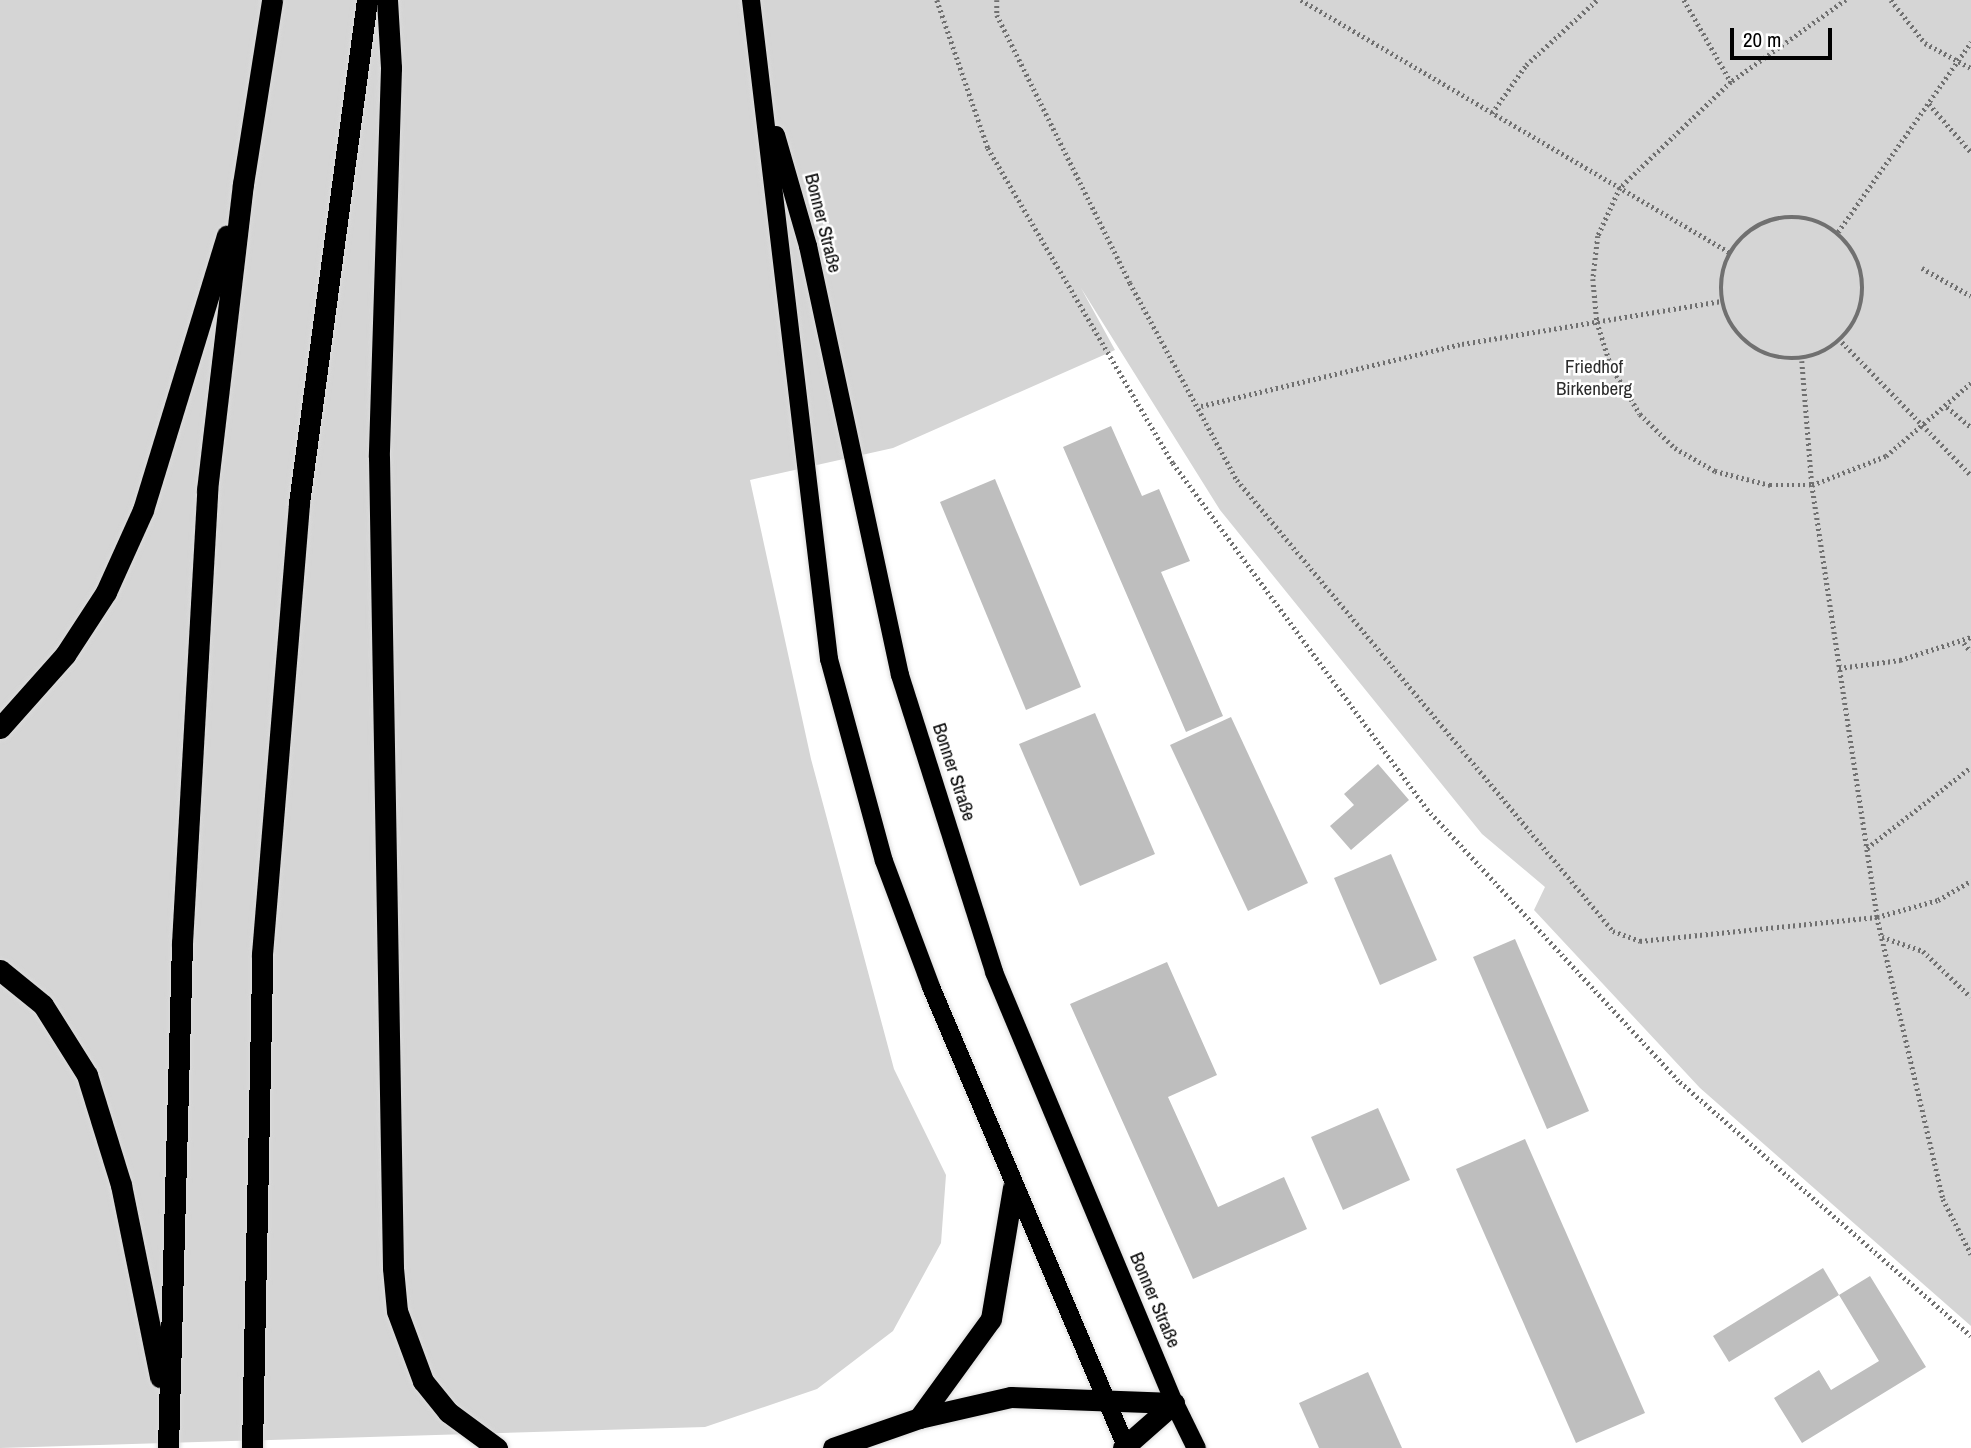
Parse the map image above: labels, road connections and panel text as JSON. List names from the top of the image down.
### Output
{
  "streets": {
    "highway": ["Bonner Straße"]
  },
  "parks": ["Friedhof Birkenberg"],
  "scale_bar": "20 m"
}
